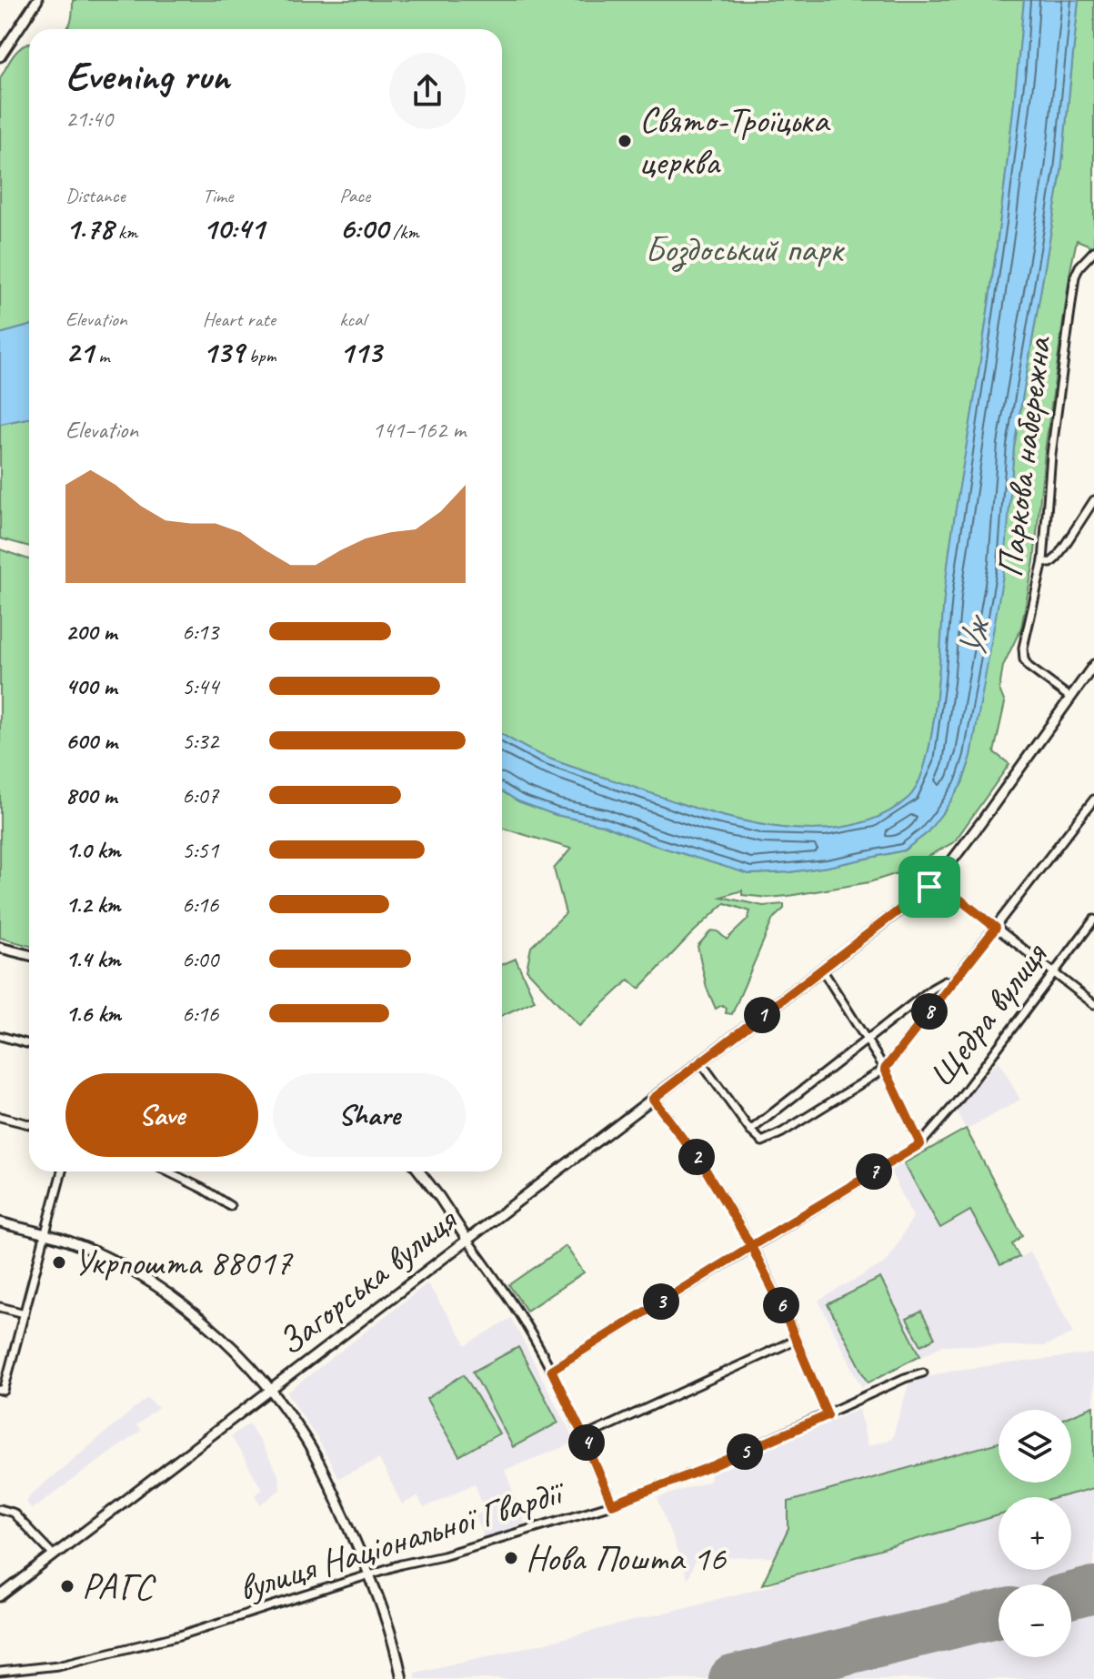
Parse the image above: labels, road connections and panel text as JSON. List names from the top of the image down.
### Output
{
  "streets": {
    "street": [
      "Паркова набережна",
      "Щедра вулиця",
      "Загорська вулиця",
      "вулиця Національної Гвардії"
    ]
  },
  "crossings": [
    ["Паркова набережна", "Загорська вулиця"]
  ],
  "water": ["Уж"],
  "parks": ["Боздоський парк"],
  "places": [
    "Свято-Троїцька церква",
    "Укрпошта 88017",
    "Нова Пошта 16",
    "РАГС"
  ],
  "page": {
    "heading": ["Evening run", "21:40"],
    "stats": [
      ["Distance", "1.78 km"],
      ["Time", "10:41"],
      ["Pace", "6:00 /km"],
      ["Elevation", "21 m"],
      ["Heart rate", "139 bpm"],
      ["kcal", "113"]
    ],
    "chart": ["Elevation", "141–162 m"],
    "list": [
      {
        "name": "200 m",
        "note": "6:13"
      },
      {
        "name": "400 m",
        "note": "5:44"
      },
      {
        "name": "600 m",
        "note": "5:32"
      },
      {
        "name": "800 m",
        "note": "6:07"
      },
      {
        "name": "1.0 km",
        "note": "5:51"
      },
      {
        "name": "1.2 km",
        "note": "6:16"
      },
      {
        "name": "1.4 km",
        "note": "6:00"
      },
      {
        "name": "1.6 km",
        "note": "6:16"
      }
    ],
    "pins": [
      "8",
      "1",
      "2",
      "7",
      "3",
      "6",
      "4",
      "5"
    ],
    "buttons": ["Save", "Share"],
    "map_buttons": ["+", "−"]
  }
}
